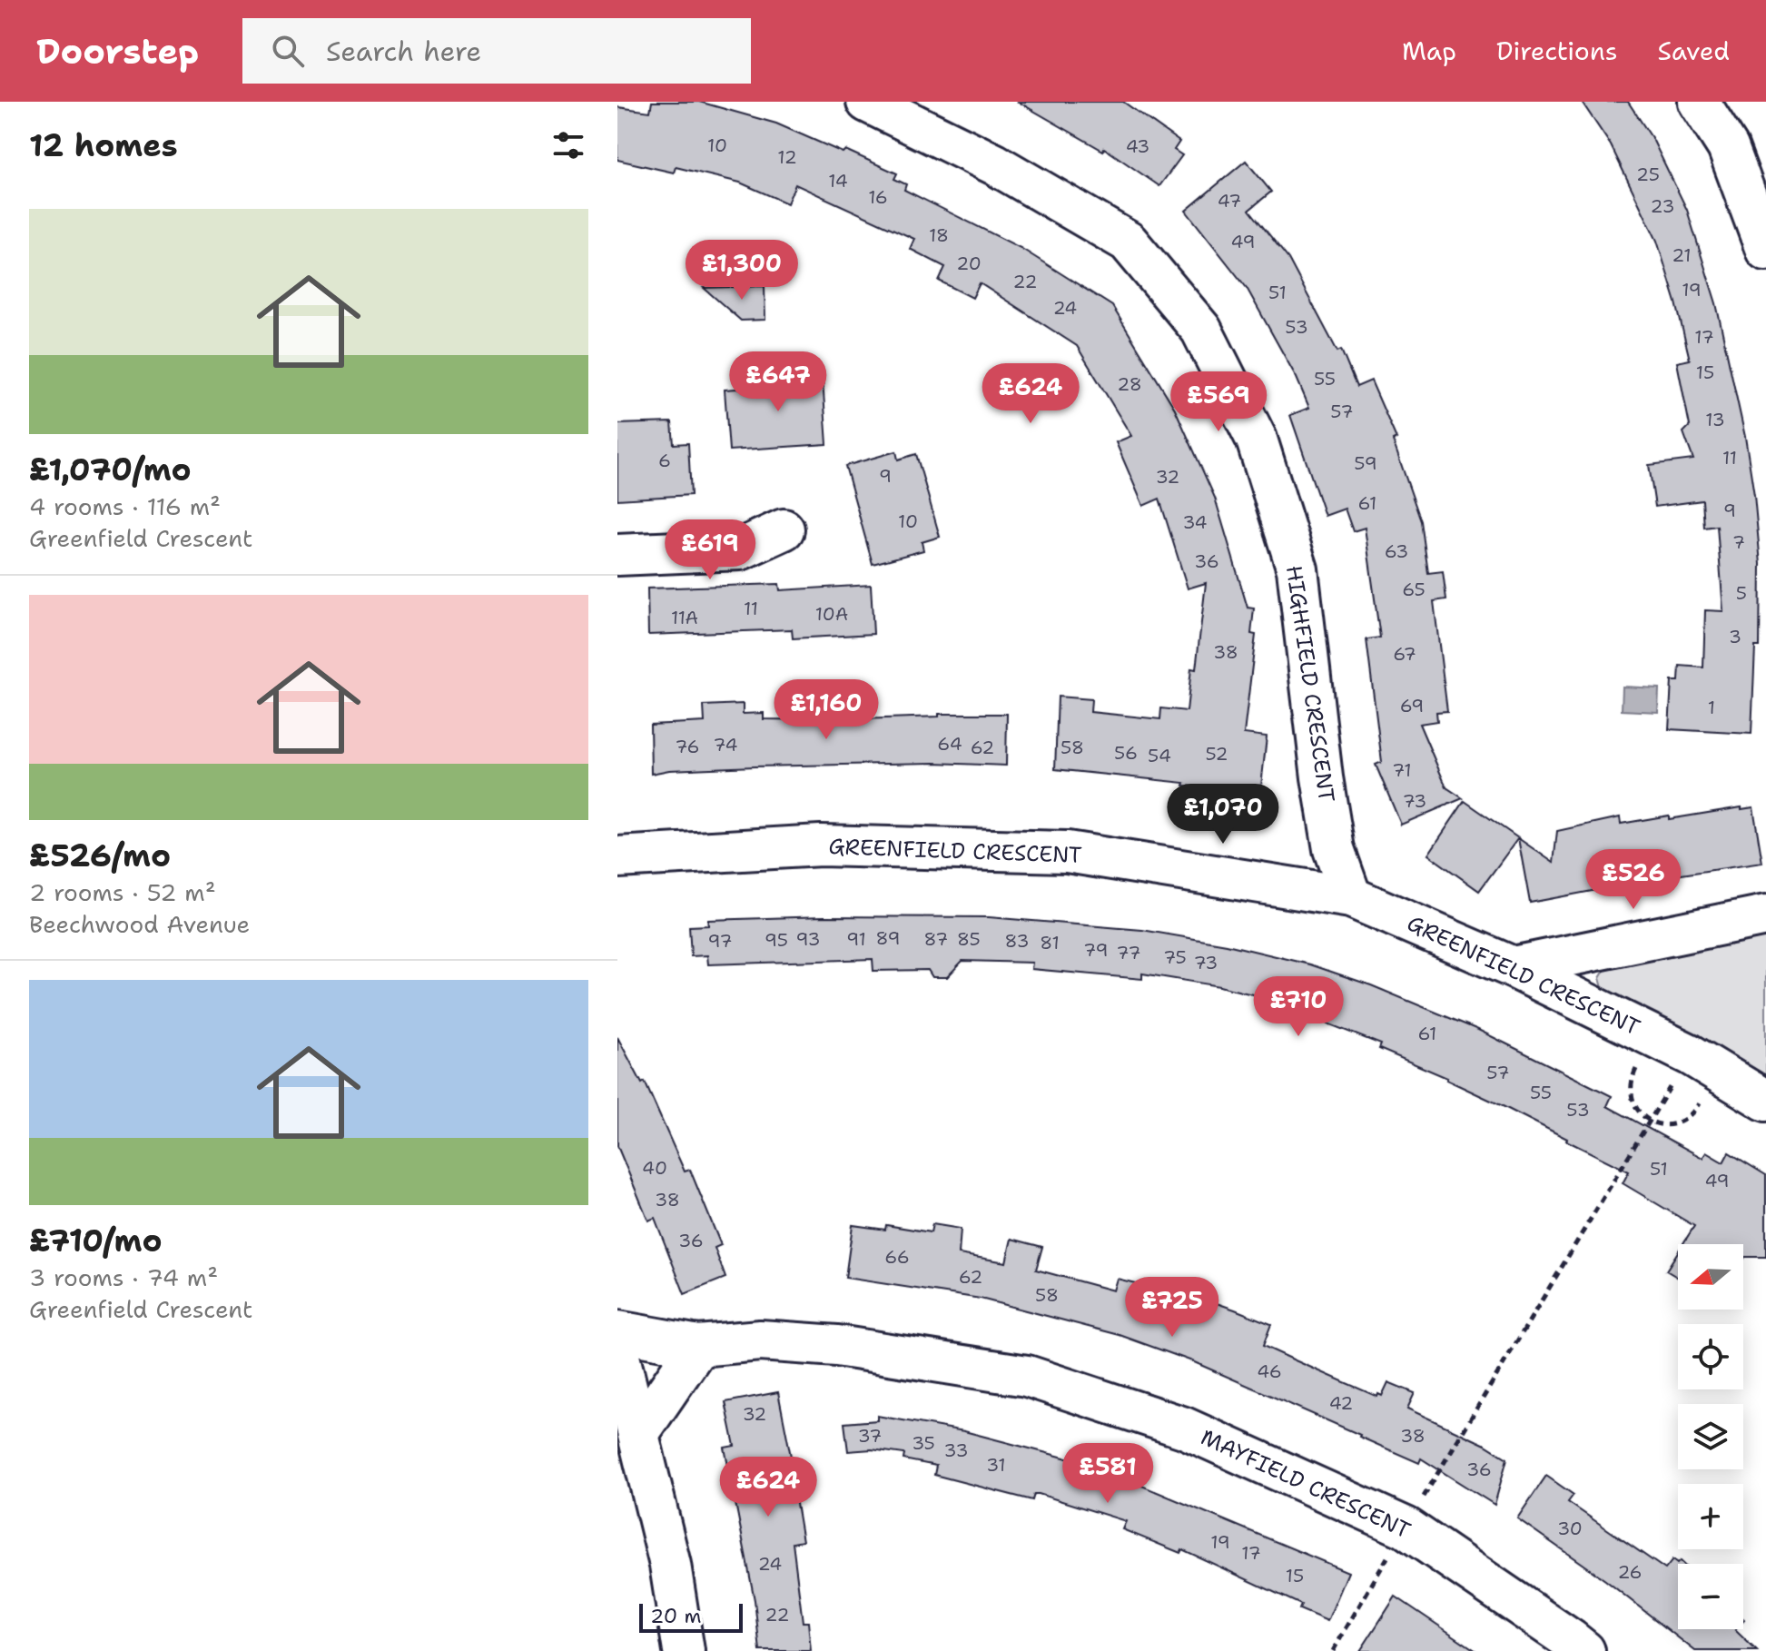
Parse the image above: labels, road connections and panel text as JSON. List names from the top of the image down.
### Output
{
  "streets": {
    "street": ["HIGHFIELD CRESCENT", "GREENFIELD CRESCENT", "MAYFIELD CRESCENT"]
  },
  "crossings": [
    ["HIGHFIELD CRESCENT", "GREENFIELD CRESCENT"]
  ],
  "house_numbers": [
    "10",
    "43",
    "12",
    "25",
    "14",
    "16",
    "47",
    "23",
    "18",
    "49",
    "21",
    "20",
    "22",
    "19",
    "51",
    "24",
    "53",
    "17",
    "15",
    "55",
    "28",
    "57",
    "13",
    "11",
    "6",
    "59",
    "9",
    "32",
    "61",
    "9",
    "10",
    "34",
    "7",
    "63",
    "36",
    "65",
    "5",
    "11",
    "10A",
    "11A",
    "3",
    "38",
    "67",
    "69",
    "1",
    "64",
    "74",
    "76",
    "62",
    "58",
    "56",
    "52",
    "54",
    "71",
    "73",
    "89",
    "93",
    "91",
    "87",
    "85",
    "95",
    "97",
    "83",
    "81",
    "79",
    "77",
    "75",
    "73",
    "61",
    "57",
    "55",
    "53",
    "40",
    "51",
    "49",
    "38",
    "36",
    "66",
    "62",
    "58",
    "46",
    "42",
    "32",
    "37",
    "38",
    "35",
    "33",
    "31",
    "36",
    "30",
    "19",
    "17",
    "24",
    "26",
    "15",
    "22"
  ],
  "scale_bar": "20 m",
  "north": "left",
  "page": {
    "header": "Doorstep",
    "search": "Search here",
    "nav": ["Map", "Directions", "Saved"],
    "heading": "12 homes",
    "list": [
      {
        "name": "£1,070/mo",
        "note": "4 rooms · 116 m² · Greenfield Crescent"
      },
      {
        "name": "£526/mo",
        "note": "2 rooms · 52 m² · Beechwood Avenue"
      },
      {
        "name": "£710/mo",
        "note": "3 rooms · 74 m² · Greenfield Crescent"
      }
    ],
    "price": [
      "£1,300",
      "£647",
      "£624",
      "£569",
      "£619",
      "£1,160",
      "£1,070",
      "£526",
      "£710",
      "£725",
      "£581",
      "£624"
    ],
    "map_buttons": ["+", "−"],
    "scale": "20 m"
  }
}
